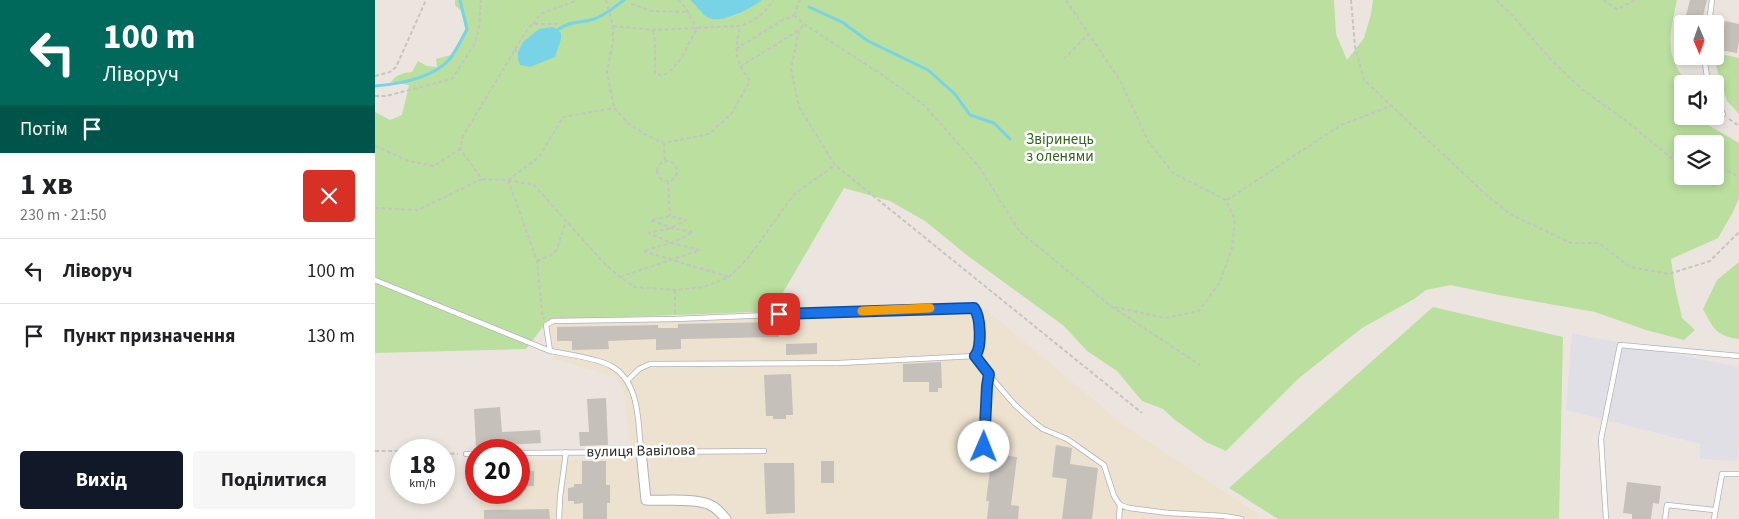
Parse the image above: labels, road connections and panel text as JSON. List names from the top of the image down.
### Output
{
  "streets": {
    "lane": ["вулиця Вавілова"]
  },
  "parks": ["Звіринець з оленями"],
  "north": "bottom",
  "page": {
    "turn": ["100 m", "Ліворуч"],
    "then": "Потім",
    "heading": ["1 хв", "230 m · 21:50"],
    "list": [
      {
        "name": "Ліворуч",
        "value": "100 m"
      },
      {
        "name": "Пункт призначення",
        "value": "130 m"
      }
    ],
    "speed": "18 km/h",
    "limit": "20",
    "buttons": ["Вихід", "Поділитися"]
  }
}
